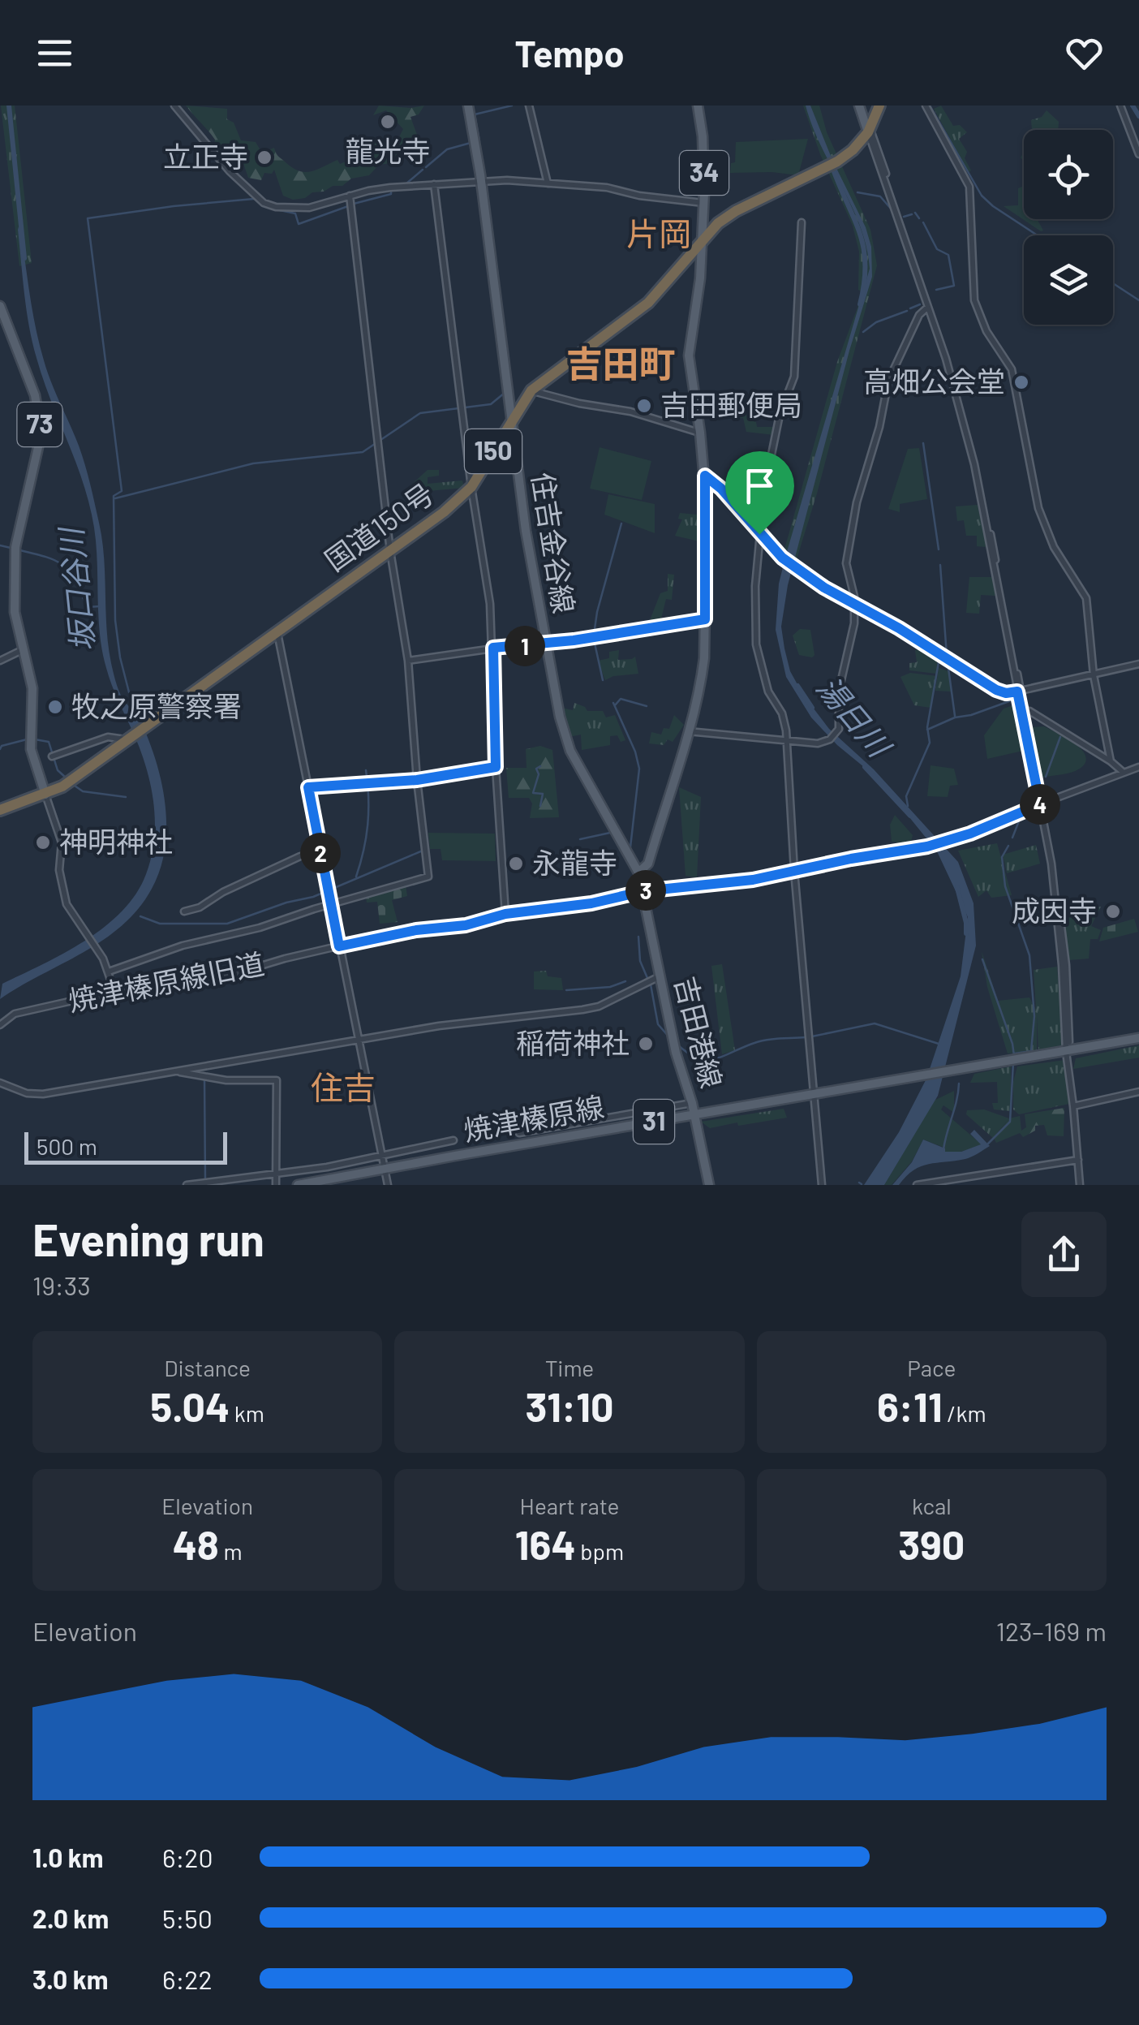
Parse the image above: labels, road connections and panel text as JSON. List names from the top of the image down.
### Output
{
  "streets": {
    "highway": ["150", "国道150号"],
    "main road": [
      "34",
      "73",
      "住吉金谷線",
      "吉田港線",
      "焼津榛原線",
      "31"
    ],
    "street": ["焼津榛原線旧道"]
  },
  "crossings": [
    ["34", "国道150号"],
    ["73", "国道150号"],
    ["国道150号", "住吉金谷線"],
    ["住吉金谷線", "焼津榛原線旧道"],
    ["住吉金谷線", "吉田港線"],
    ["焼津榛原線旧道", "吉田港線"],
    ["吉田港線", "焼津榛原線"]
  ],
  "districts": ["片岡", "吉田町", "住吉"],
  "water": ["坂口谷川", "湯日川"],
  "places": [
    "龍光寺",
    "立正寺",
    "高畑公会堂",
    "吉田郵便局",
    "牧之原警察署",
    "神明神社",
    "永龍寺",
    "成因寺",
    "稲荷神社"
  ],
  "scale_bar": "500 m",
  "page": {
    "header": "Tempo",
    "pins": [
      "1",
      "4",
      "2",
      "3"
    ],
    "scale": "500 m",
    "heading": ["Evening run", "19:33"],
    "stats": [
      ["Distance", "5.04 km"],
      ["Time", "31:10"],
      ["Pace", "6:11 /km"],
      ["Elevation", "48 m"],
      ["Heart rate", "164 bpm"],
      ["kcal", "390"]
    ],
    "chart": ["Elevation", "123–169 m"],
    "list": [
      {
        "name": "1.0 km",
        "note": "6:20"
      },
      {
        "name": "2.0 km",
        "note": "5:50"
      },
      {
        "name": "3.0 km",
        "note": "6:22"
      }
    ]
  }
}
